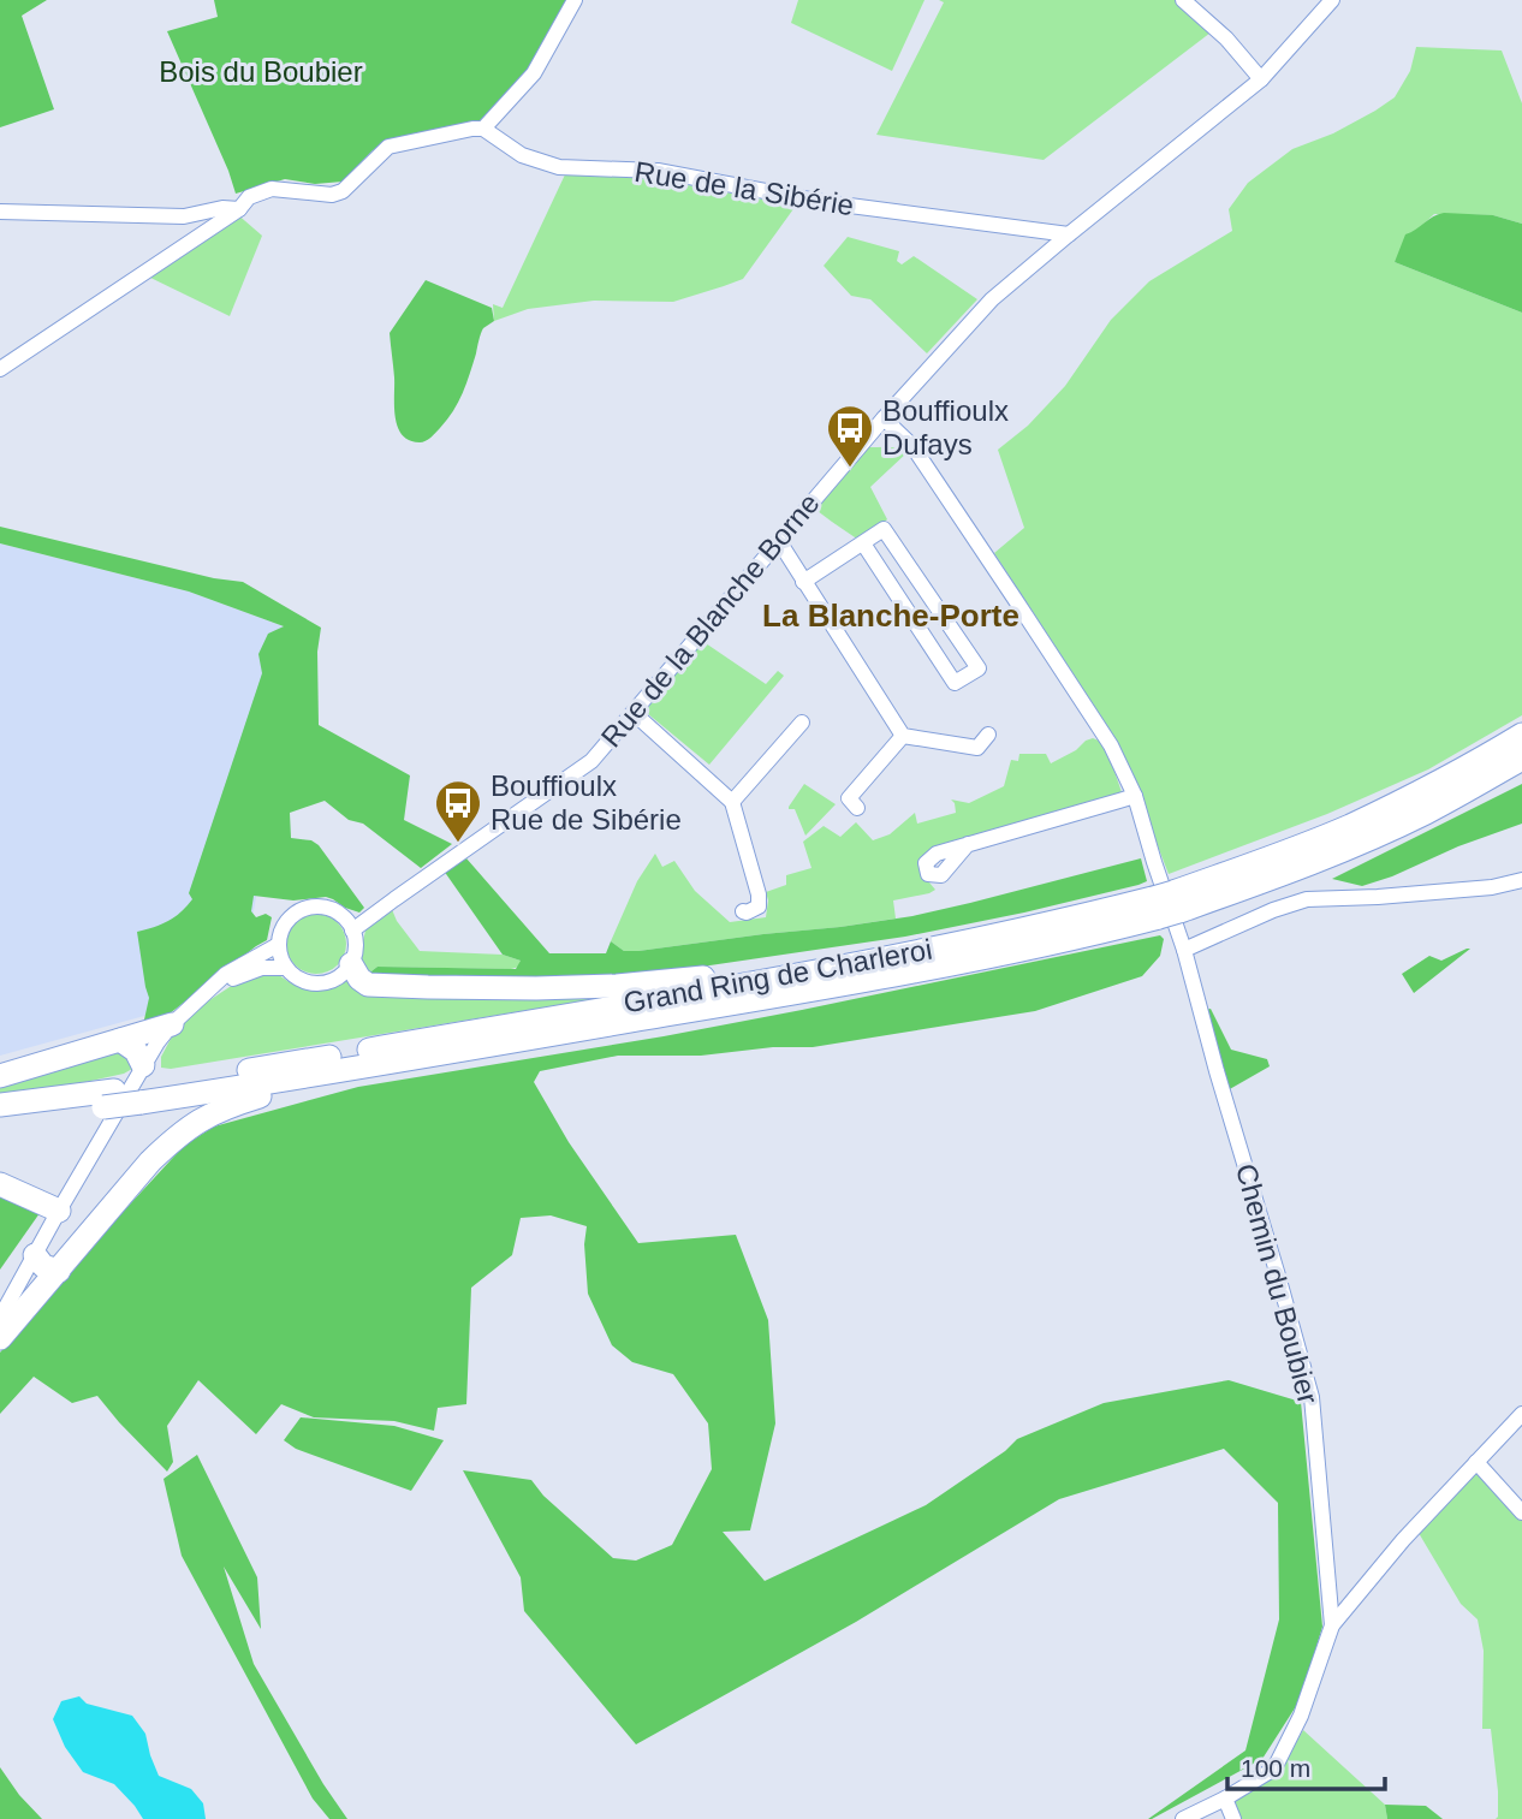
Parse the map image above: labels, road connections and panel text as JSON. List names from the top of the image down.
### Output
{
  "streets": {
    "highway": ["Grand Ring de Charleroi"],
    "street": ["Rue de la Sibérie", "Rue de la Blanche Borne", "Chemin du Boubier"]
  },
  "crossings": [
    ["Rue de la Sibérie", "Rue de la Blanche Borne"],
    ["Rue de la Blanche Borne", "Chemin du Boubier"]
  ],
  "districts": ["La Blanche-Porte"],
  "parks": ["Bois du Boubier"],
  "places": {
    "bus stop": ["Bouffioulx Dufays", "Bouffioulx Rue de Sibérie"]
  },
  "scale_bar": "100 m"
}
